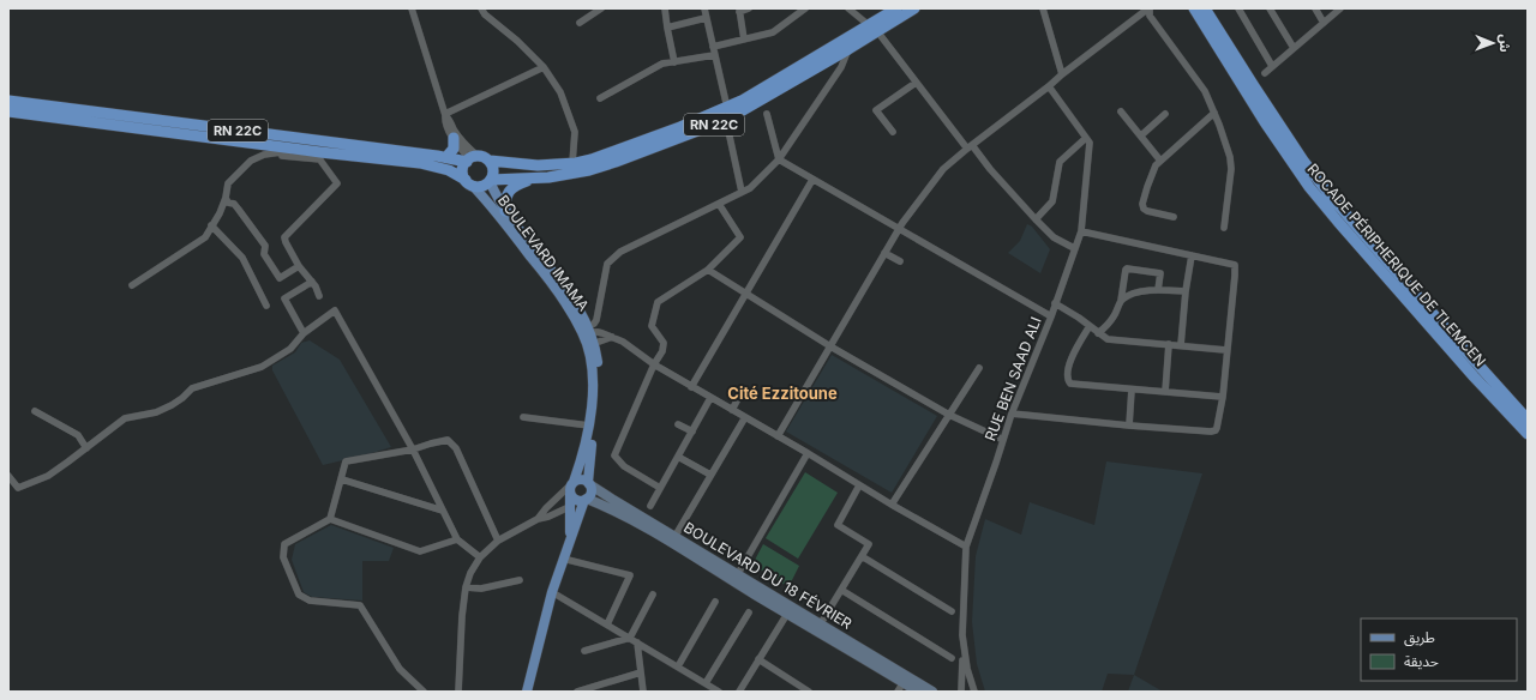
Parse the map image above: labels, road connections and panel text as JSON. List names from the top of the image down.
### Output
{
  "streets": {
    "highway": ["RN 22C", "ROCADE PÉRIPHERIQUE DE TLEMCEN"],
    "main road": ["BOULEVARD IMAMA", "BOULEVARD DU 18 FÉVRIER"],
    "street": ["RUE BEN SAAD ALI"]
  },
  "crossings": [
    ["RN 22C", "BOULEVARD IMAMA"],
    ["BOULEVARD IMAMA", "BOULEVARD DU 18 FÉVRIER"]
  ],
  "districts": ["Cité Ezzitoune"],
  "legend": ["طريق", "حديقة"],
  "north": "right"
}
